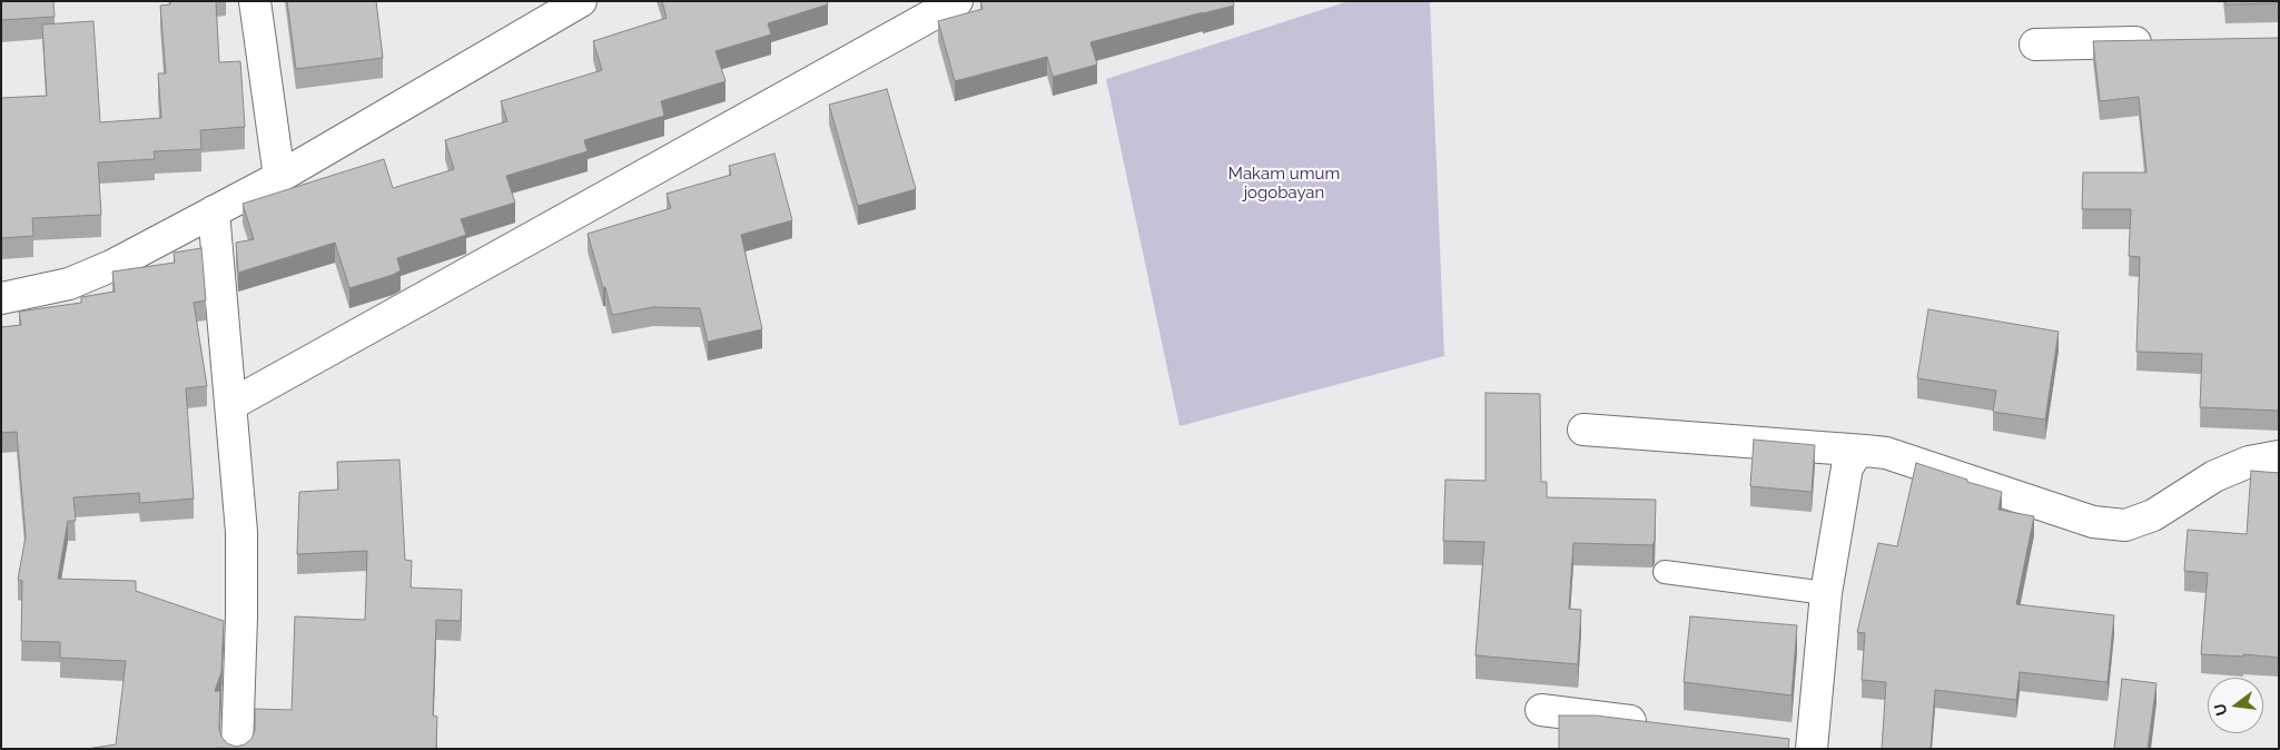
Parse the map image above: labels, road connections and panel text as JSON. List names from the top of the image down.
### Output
{
  "parks": ["Makam umum jogobayan"],
  "north": "left"
}
